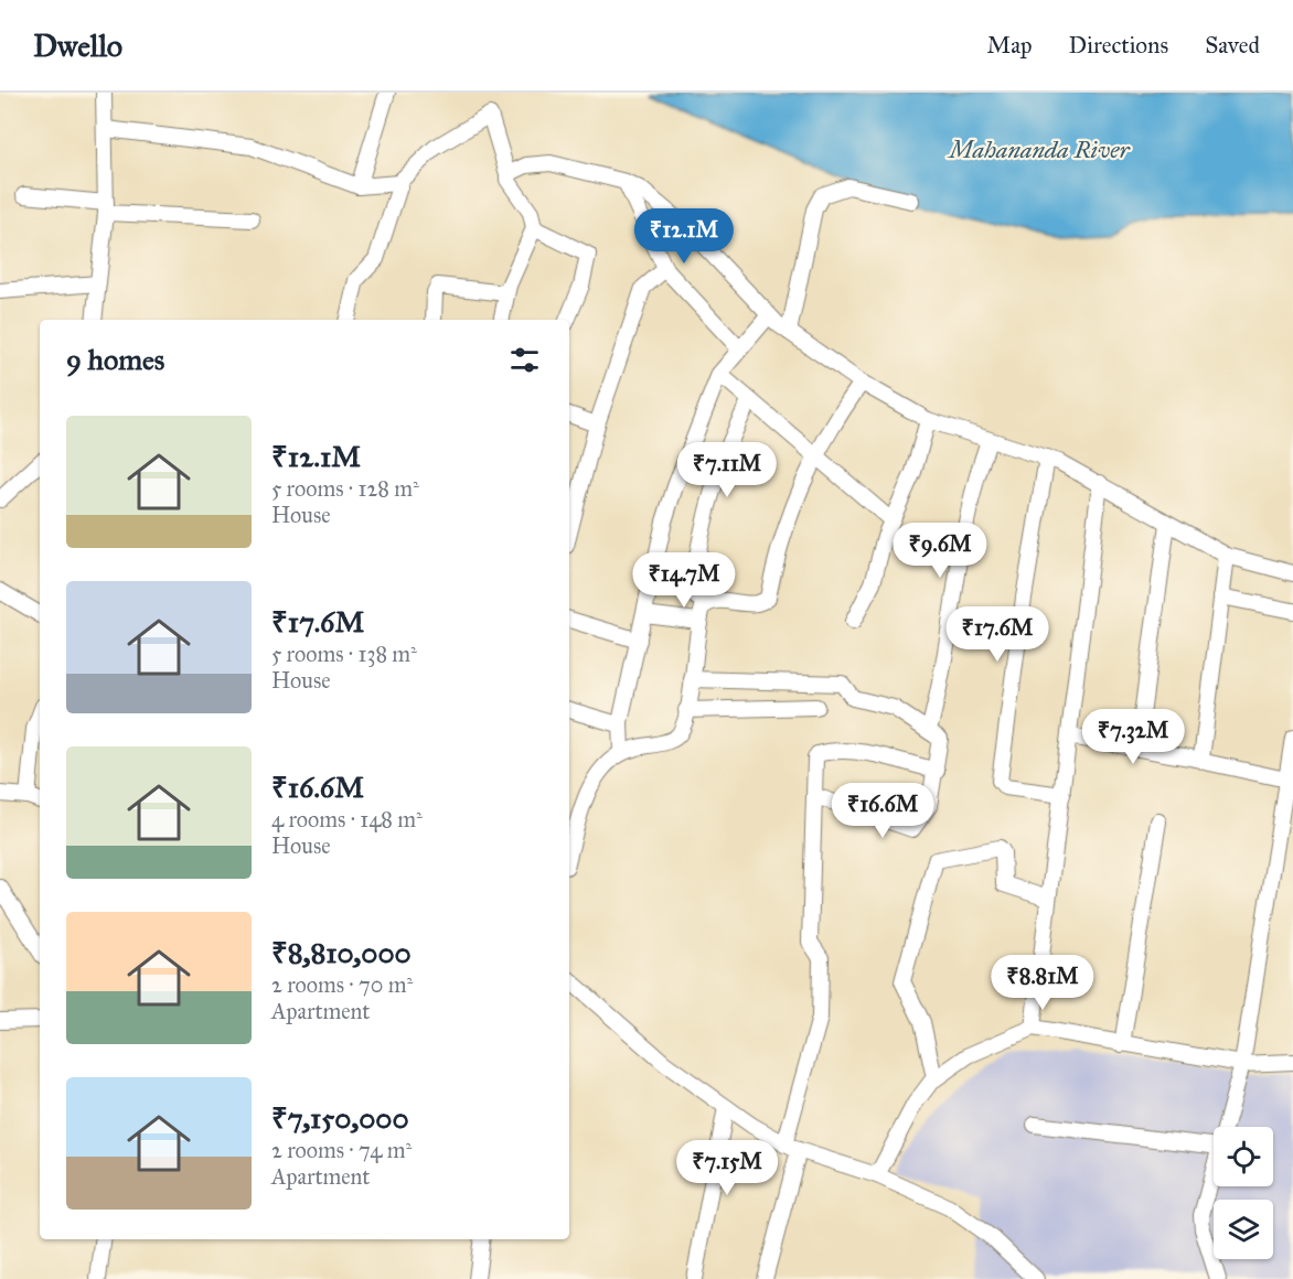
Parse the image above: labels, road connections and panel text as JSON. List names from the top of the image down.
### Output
{
  "water": ["Mahananda River"],
  "page": {
    "header": "Dwello",
    "nav": ["Map", "Directions", "Saved"],
    "price": [
      "₹12.1M",
      "₹7.11M",
      "₹9.6M",
      "₹14.7M",
      "₹17.6M",
      "₹7.32M",
      "₹16.6M",
      "₹8.81M",
      "₹7.15M"
    ],
    "heading": "9 homes",
    "list": [
      {
        "name": "₹12.1M",
        "note": "5 rooms · 128 m² · House"
      },
      {
        "name": "₹17.6M",
        "note": "5 rooms · 138 m² · House"
      },
      {
        "name": "₹16.6M",
        "note": "4 rooms · 148 m² · House"
      },
      {
        "name": "₹8,810,000",
        "note": "2 rooms · 70 m² · Apartment"
      },
      {
        "name": "₹7,150,000",
        "note": "2 rooms · 74 m² · Apartment"
      }
    ]
  }
}
